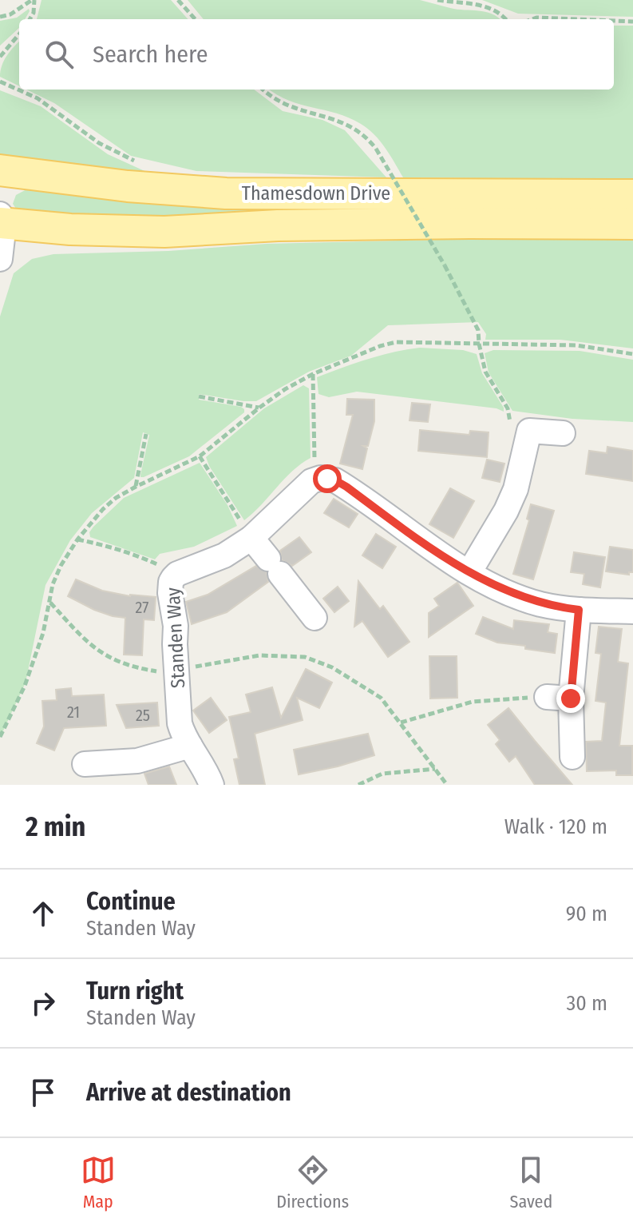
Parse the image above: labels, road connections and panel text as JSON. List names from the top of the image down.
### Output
{
  "streets": {
    "main road": ["Thamesdown Drive"],
    "street": ["Standen Way"]
  },
  "house_numbers": ["27", "21", "25"],
  "page": {
    "search": "Search here",
    "heading": ["2 min", "Walk · 120 m"],
    "list": [
      ["Continue", "Standen Way", "90 m"],
      ["Turn right", "Standen Way", "30 m"],
      "Arrive at destination"
    ],
    "nav": ["Map", "Directions", "Saved"]
  }
}
